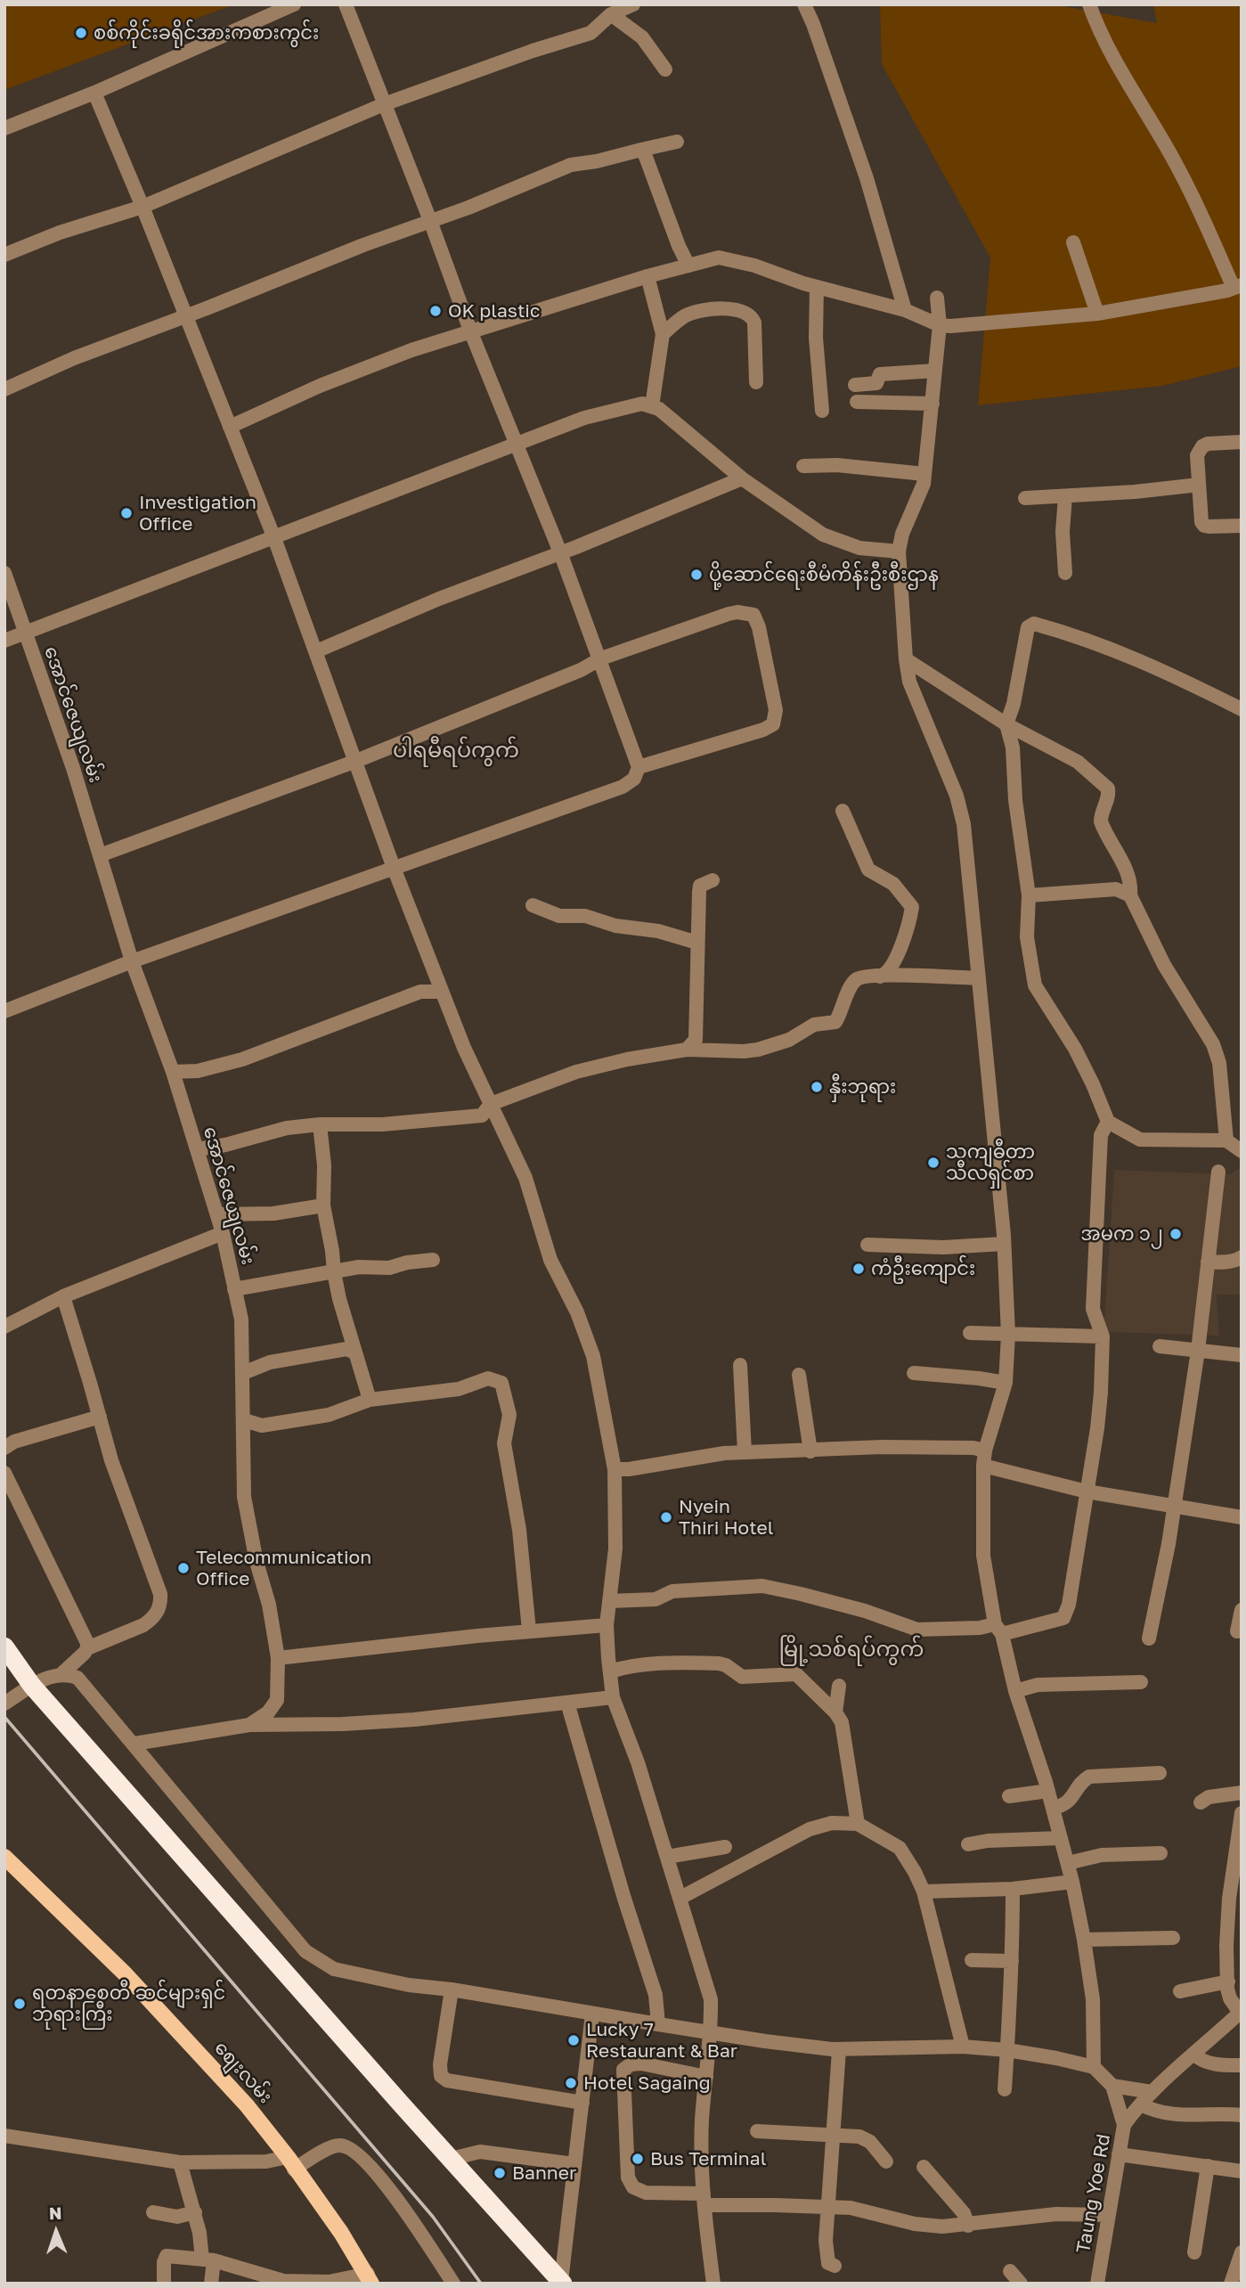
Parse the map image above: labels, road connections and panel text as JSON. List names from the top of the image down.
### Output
{
  "streets": {
    "main road": ["စျေးလမ်း"],
    "street": ["အောင်ဇေယျလမ်း", "Taung Yoe Rd"]
  },
  "districts": ["ပါရမီရပ်ကွက်", "မြို့သစ်ရပ်ကွက်"],
  "places": [
    "စစ်ကိုင်းခရိုင်အားကစားကွင်း",
    "OK plastic",
    "Investigation Office",
    "ပို့ဆောင်ရေးစီမံကိန်းဦးစီးဌာန",
    "နှီးဘုရား",
    "သကျဓီတာ သီလရှင်စာ",
    "အမက ၁၂",
    "ကံဦးကျောင်း",
    "Nyein Thiri Hotel",
    "Telecommunication Office",
    "ရတနာစေတီ ဆင်များရှင် ဘုရားကြီး",
    "Lucky 7 Restaurant & Bar",
    "Hotel Sagaing",
    "Bus Terminal",
    "Banner"
  ],
  "north": "top"
}
